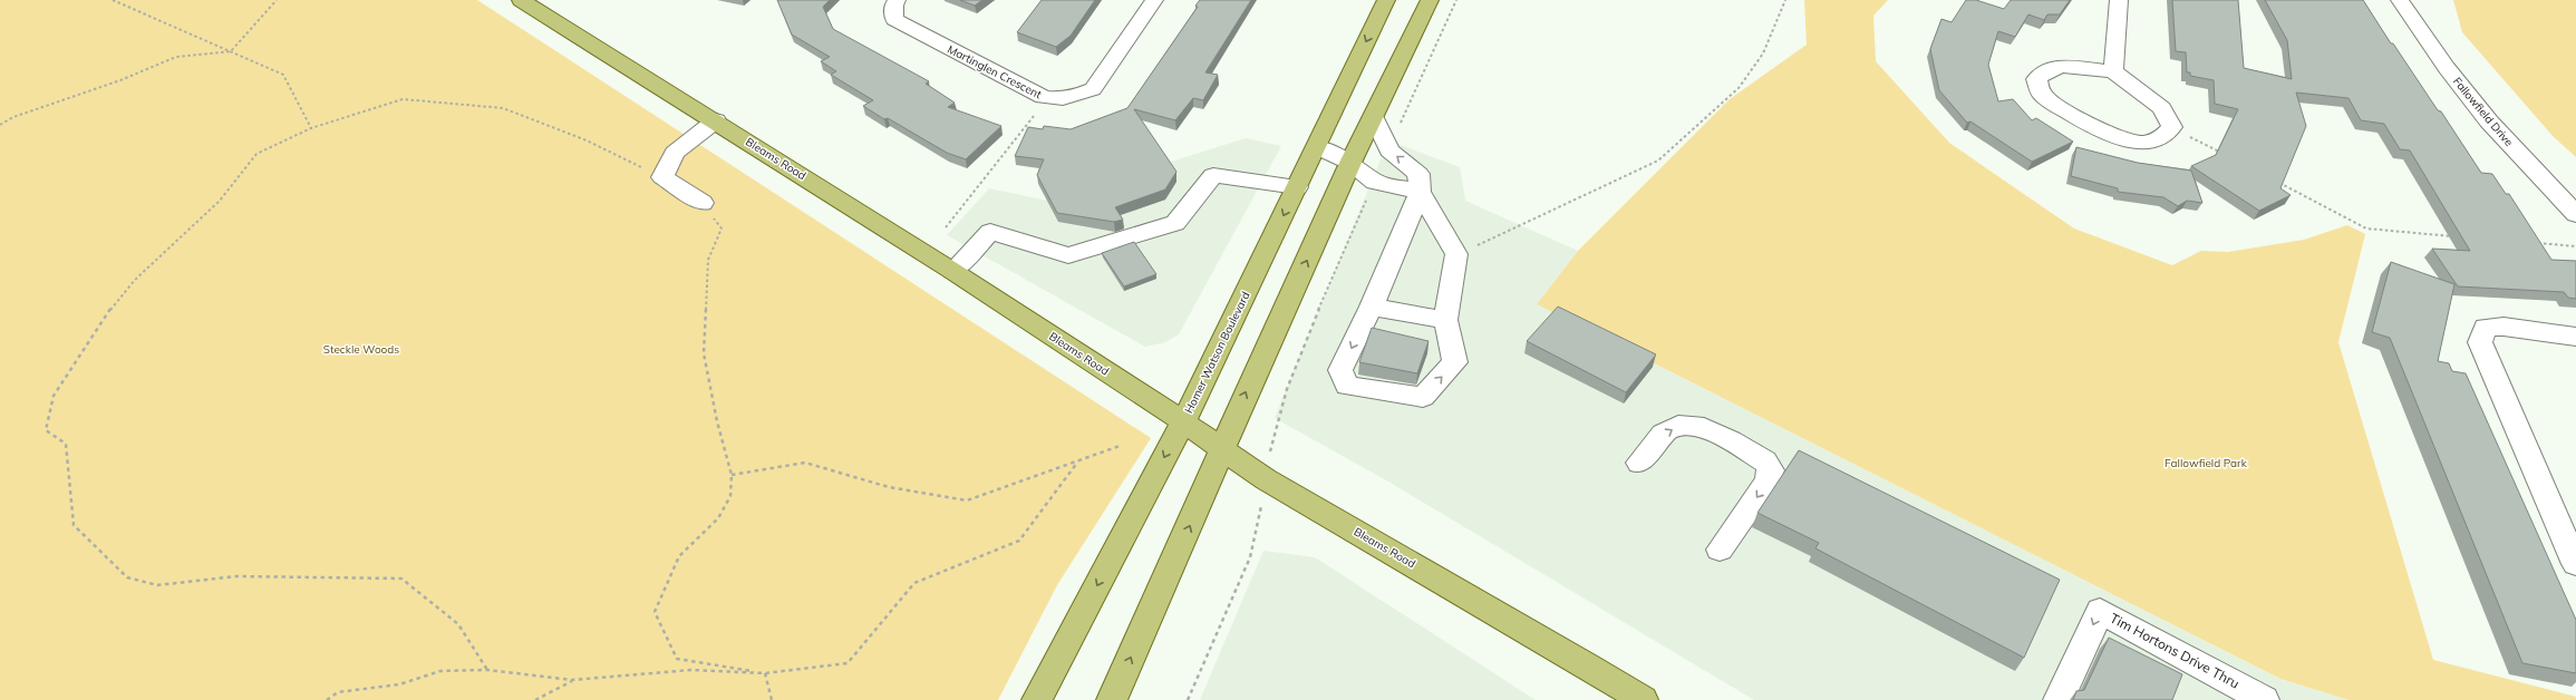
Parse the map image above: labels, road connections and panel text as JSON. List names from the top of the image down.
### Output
{
  "streets": {
    "main road": ["Bleams Road", "Homer Watson Boulevard"],
    "street": ["Martinglen Crescent", "Fallowfield Drive", "Tim Hortons Drive Thru"]
  },
  "crossings": [
    ["Bleams Road", "Homer Watson Boulevard"]
  ],
  "parks": ["Steckle Woods", "Fallowfield Park"]
}
